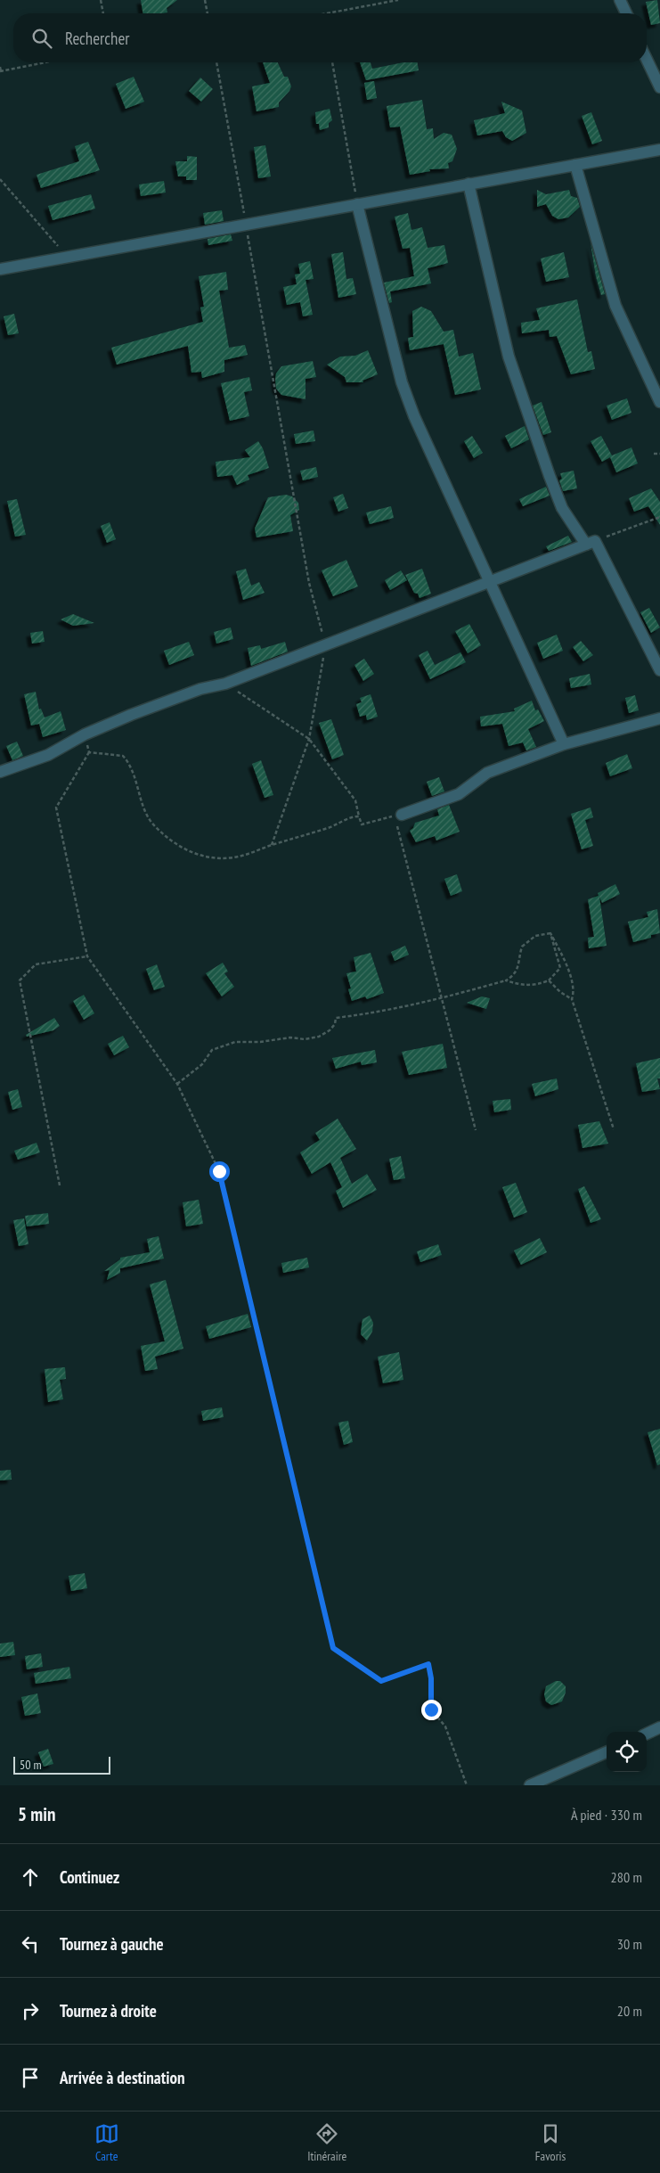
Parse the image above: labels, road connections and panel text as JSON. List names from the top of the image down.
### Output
{
  "scale_bar": "50 m",
  "page": {
    "search": "Rechercher",
    "scale": "50 m",
    "heading": ["5 min", "À pied · 330 m"],
    "list": [
      ["Continuez", "280 m"],
      ["Tournez à gauche", "30 m"],
      ["Tournez à droite", "20 m"],
      "Arrivée à destination"
    ],
    "nav": ["Carte", "Itinéraire", "Favoris"]
  }
}
